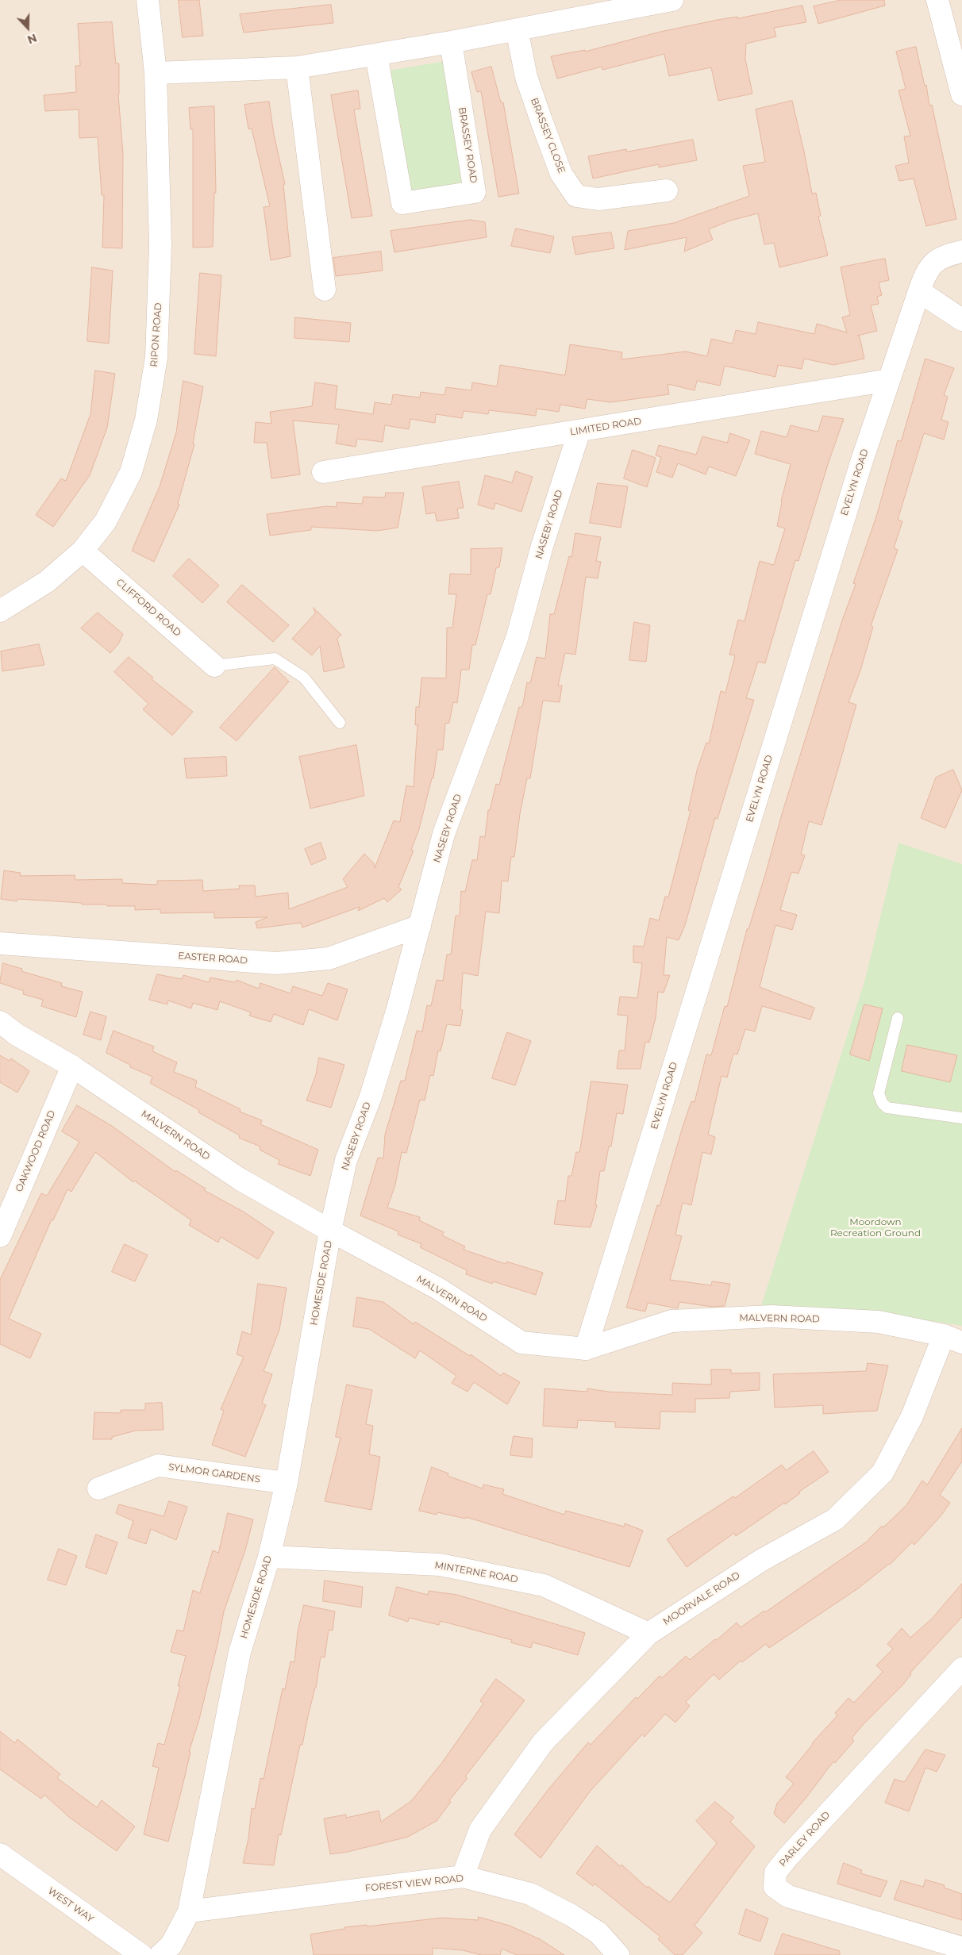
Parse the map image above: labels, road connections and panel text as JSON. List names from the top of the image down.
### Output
{
  "streets": {
    "street": [
      "BRASSEY CLOSE",
      "BRASSEY ROAD",
      "RIPON ROAD",
      "LIMITED ROAD",
      "EVELYN ROAD",
      "NASEBY ROAD",
      "CLIFFORD ROAD",
      "EASTER ROAD",
      "MALVERN ROAD",
      "OAKWOOD ROAD",
      "HOMESIDE ROAD",
      "SYLMOR GARDENS",
      "MINTERNE ROAD",
      "MOORVALE ROAD",
      "PARLEY ROAD",
      "FOREST VIEW ROAD",
      "WEST WAY"
    ]
  },
  "crossings": [
    ["RIPON ROAD", "CLIFFORD ROAD"],
    ["LIMITED ROAD", "EVELYN ROAD"],
    ["LIMITED ROAD", "NASEBY ROAD"],
    ["EVELYN ROAD", "MALVERN ROAD"],
    ["NASEBY ROAD", "EASTER ROAD"],
    ["NASEBY ROAD", "MALVERN ROAD"],
    ["NASEBY ROAD", "HOMESIDE ROAD"],
    ["MALVERN ROAD", "OAKWOOD ROAD"],
    ["MALVERN ROAD", "HOMESIDE ROAD"],
    ["MALVERN ROAD", "MOORVALE ROAD"],
    ["HOMESIDE ROAD", "SYLMOR GARDENS"],
    ["HOMESIDE ROAD", "MINTERNE ROAD"],
    ["HOMESIDE ROAD", "FOREST VIEW ROAD"],
    ["MINTERNE ROAD", "MOORVALE ROAD"],
    ["MOORVALE ROAD", "FOREST VIEW ROAD"]
  ],
  "parks": ["Moordown Recreation Ground"],
  "north": "bottom"
}
